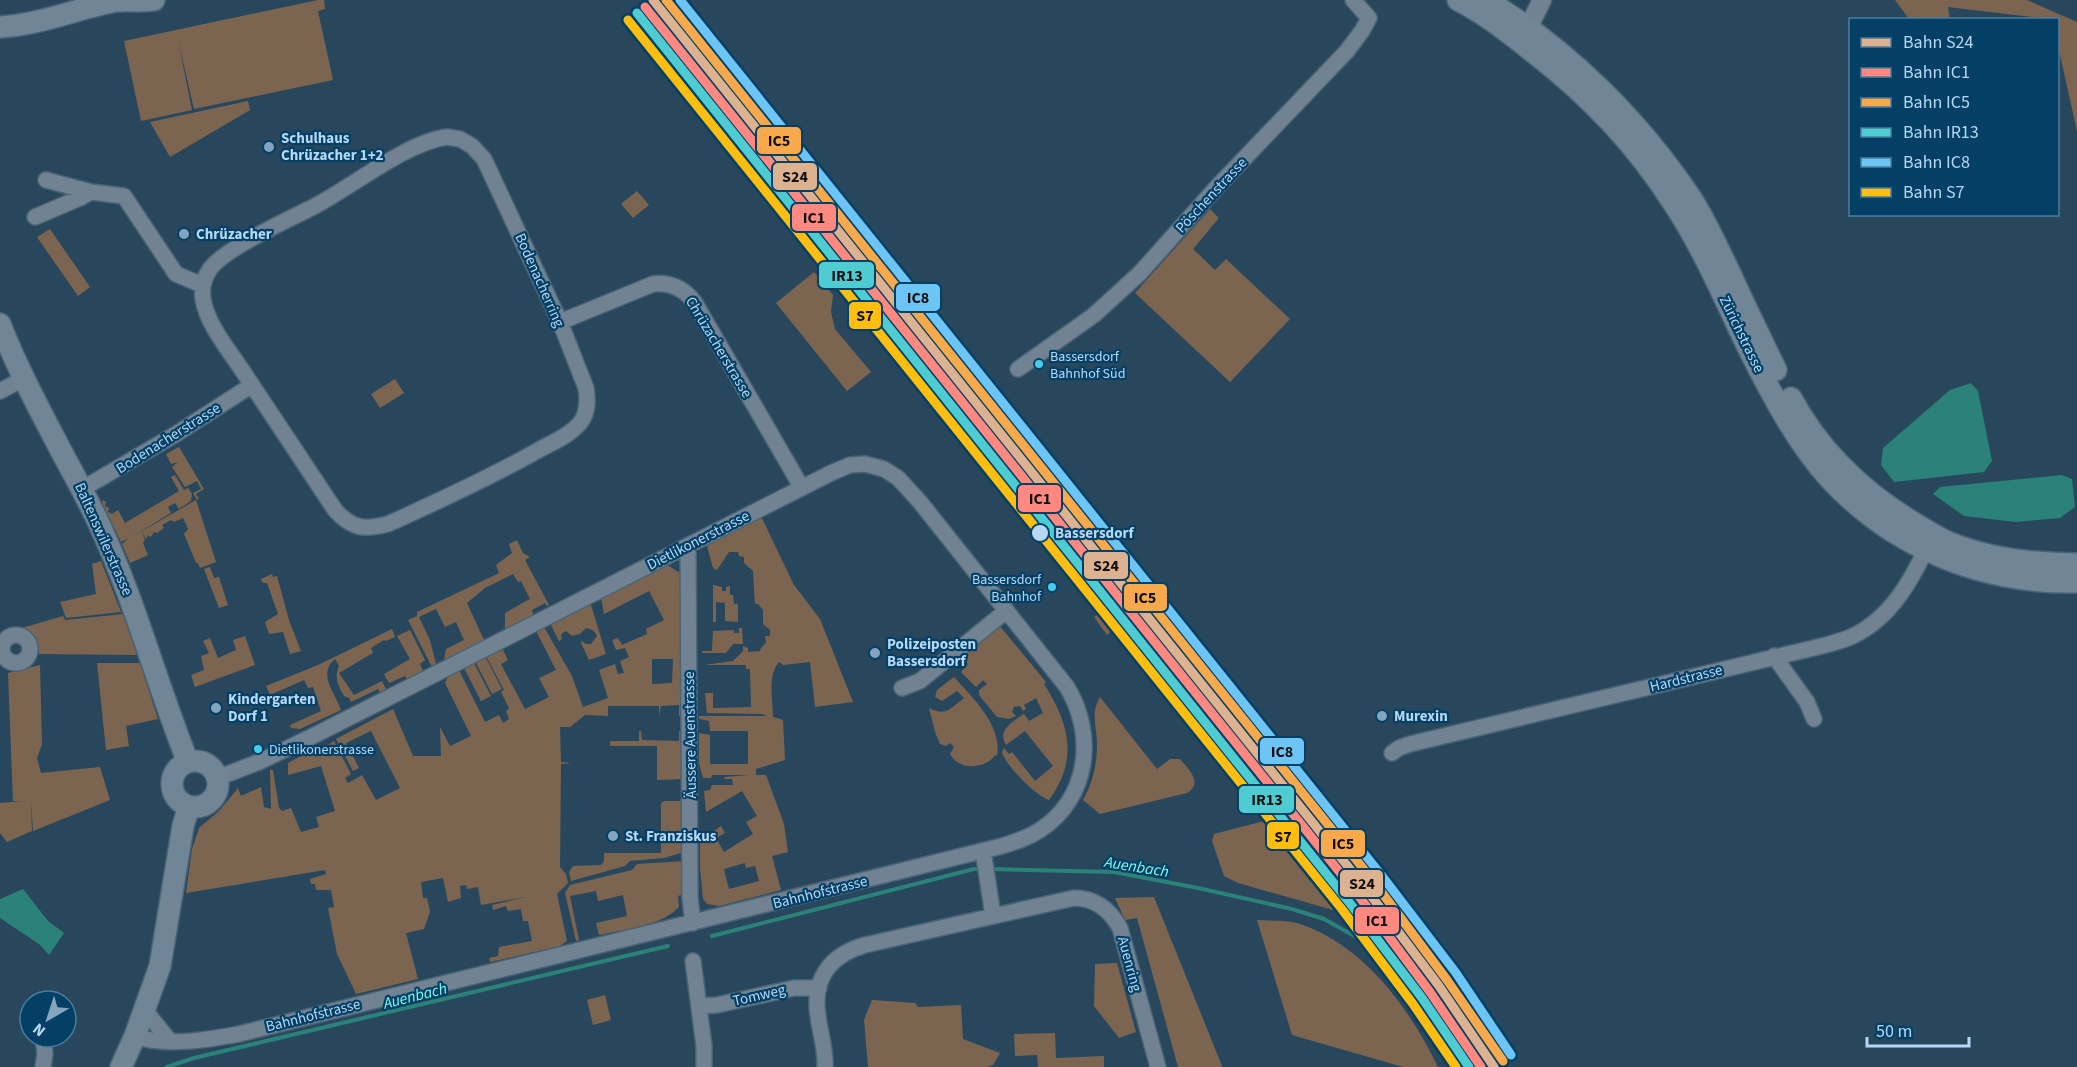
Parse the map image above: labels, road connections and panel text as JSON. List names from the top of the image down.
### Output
{
  "streets": {
    "main road": ["Zürichstrasse", "Baltenswilerstrasse"],
    "street": [
      "Pöschenstrasse",
      "Bodenacherring",
      "Chrüzacherstrasse",
      "Bodenacherstrasse",
      "Dietlikonerstrasse",
      "Hardstrasse",
      "Äussere Auenstrasse",
      "Bahnhofstrasse",
      "Auenring",
      "Tomweg"
    ]
  },
  "crossings": [
    ["Bodenacherring", "Chrüzacherstrasse"],
    ["Bodenacherring", "Bodenacherstrasse"],
    ["Zürichstrasse", "Hardstrasse"],
    ["Chrüzacherstrasse", "Dietlikonerstrasse"],
    ["Bodenacherstrasse", "Baltenswilerstrasse"],
    ["Baltenswilerstrasse", "Dietlikonerstrasse"],
    ["Dietlikonerstrasse", "Äussere Auenstrasse"],
    ["Dietlikonerstrasse", "Bahnhofstrasse"],
    ["Äussere Auenstrasse", "Bahnhofstrasse"],
    ["Auenring", "Tomweg"]
  ],
  "water": ["Auenbach"],
  "places": [
    "Schulhaus Chrüzacher 1+2",
    "Chrüzacher",
    "Bassersdorf Bahnhof Süd",
    "Bassersdorf",
    "Bassersdorf Bahnhof",
    "Polizeiposten Bassersdorf",
    "Kindergarten Dorf 1",
    "Murexin",
    "Dietlikonerstrasse",
    "St. Franziskus"
  ],
  "lines": [
    "rail line S24",
    "rail line IC5",
    "rail line IC8",
    "rail line IC1",
    "rail line IR13",
    "rail line S7"
  ],
  "legend": [
    "Bahn S24",
    "Bahn IC1",
    "Bahn IC5",
    "Bahn IR13",
    "Bahn IC8",
    "Bahn S7"
  ],
  "scale_bar": "50 m",
  "north": "bottom left"
}
